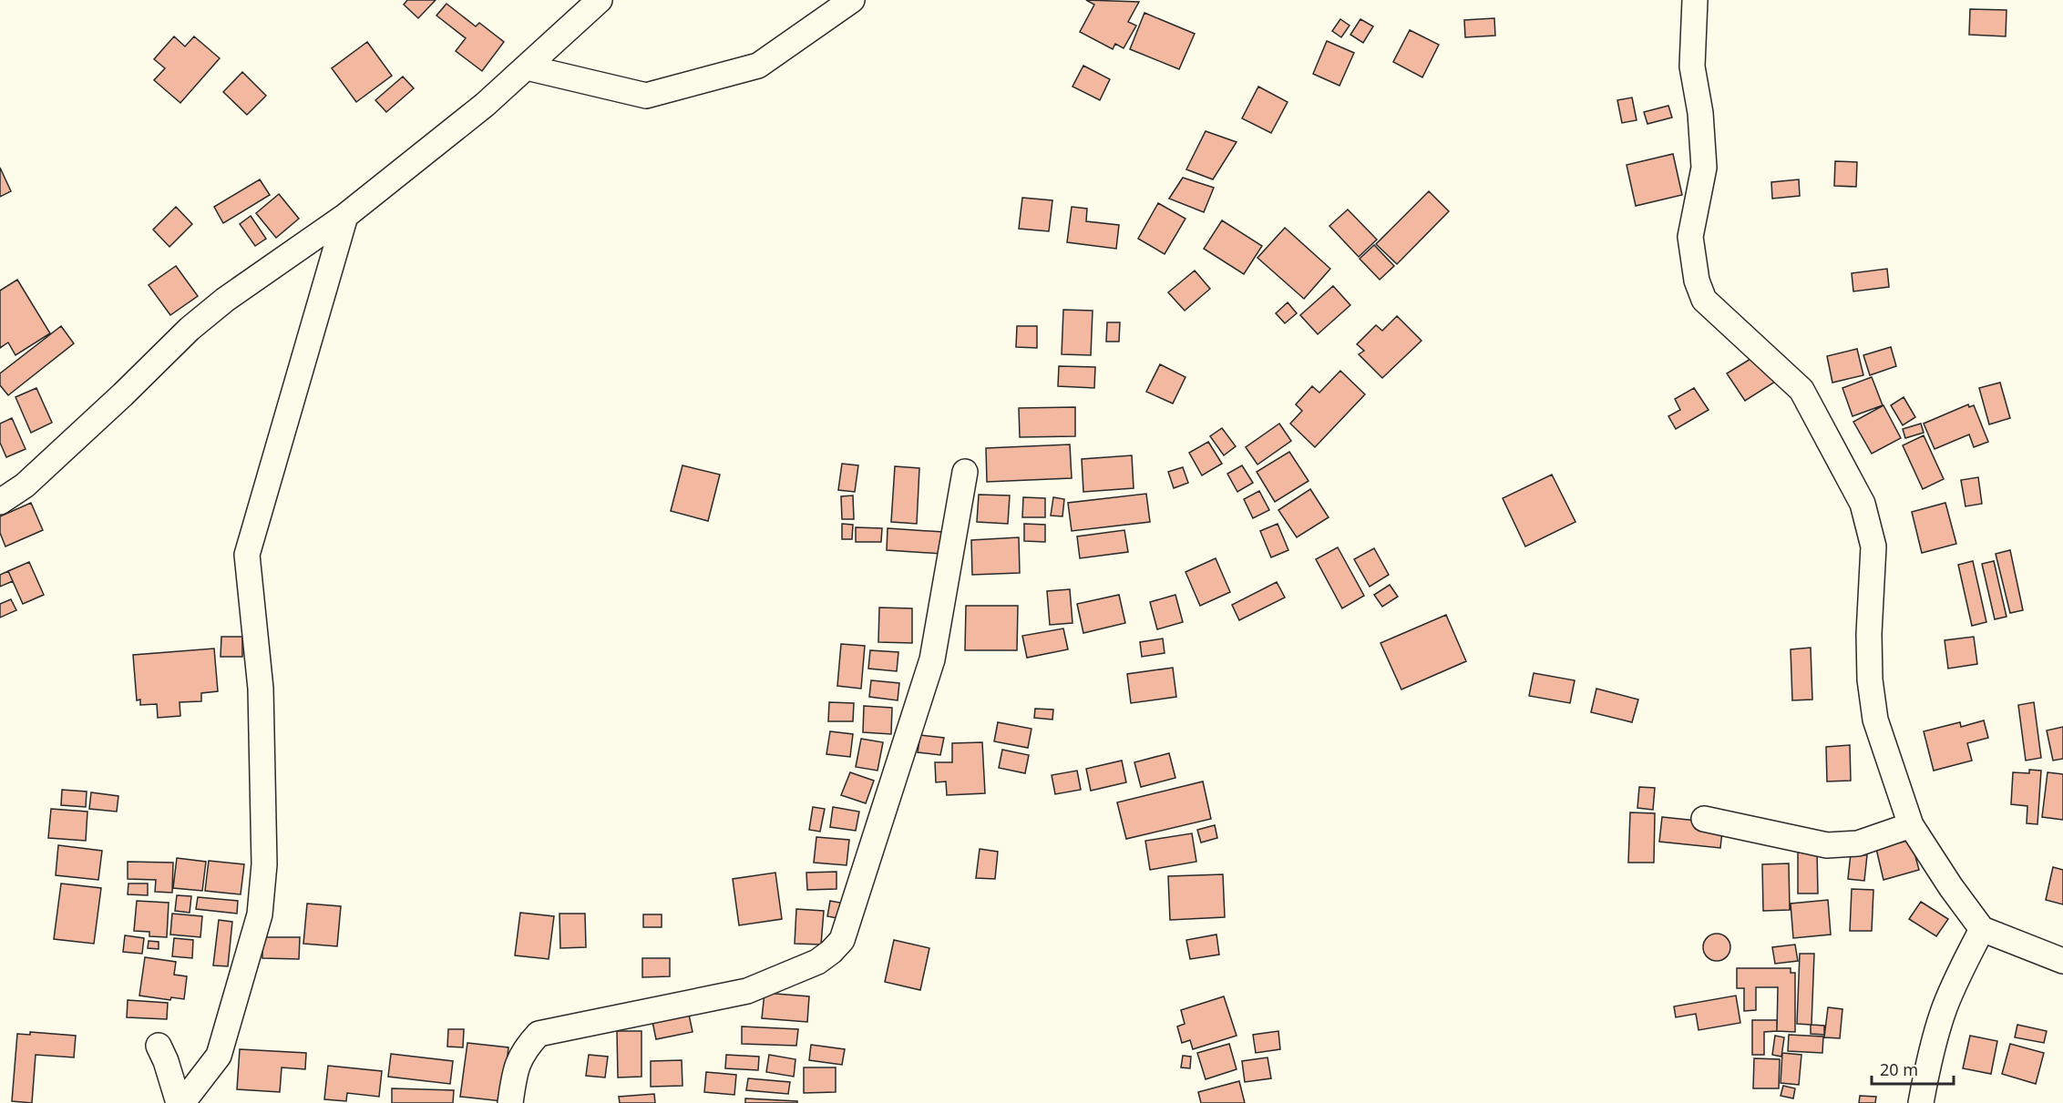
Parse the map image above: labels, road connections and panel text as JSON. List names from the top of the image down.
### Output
{
  "scale_bar": "20 m"
}
